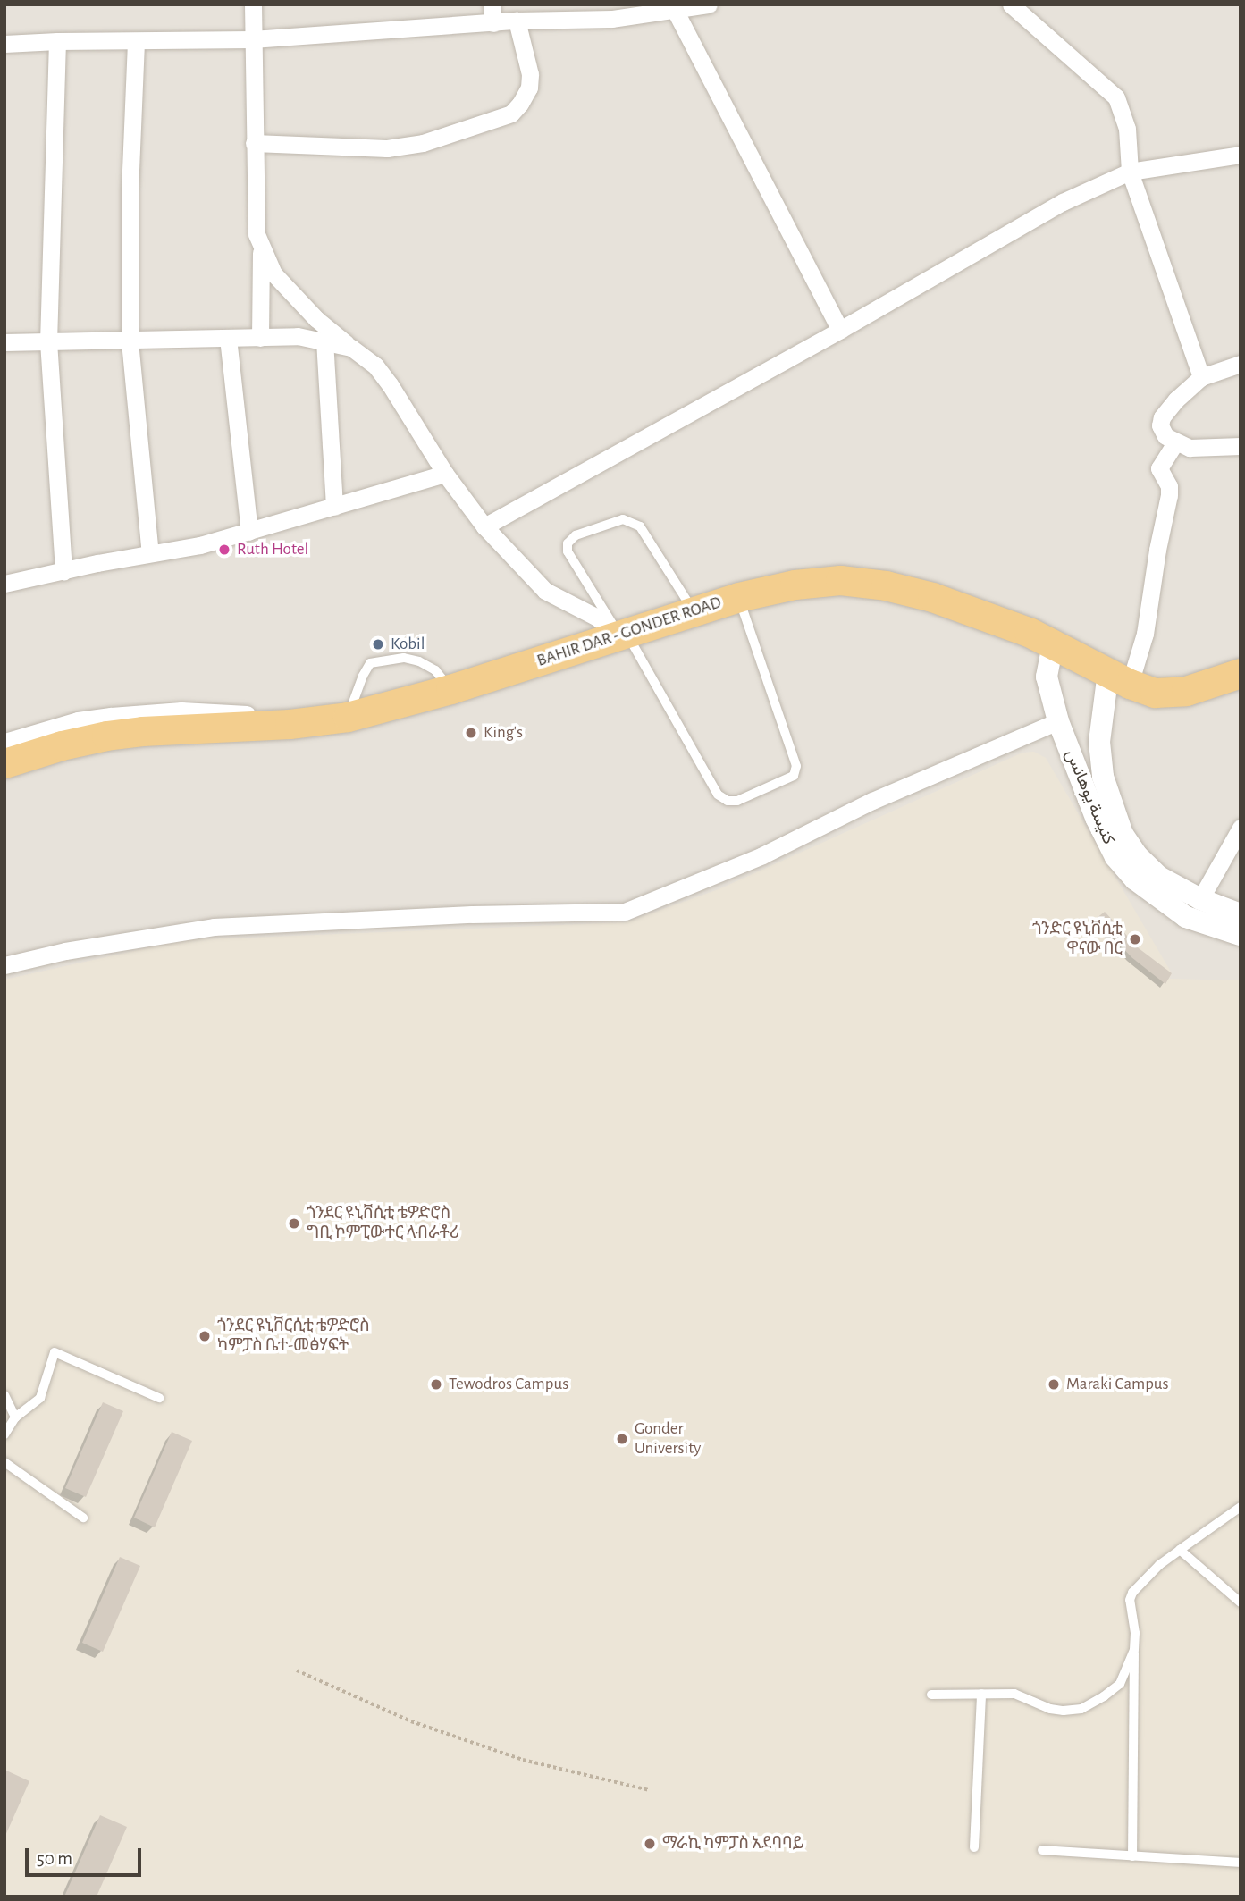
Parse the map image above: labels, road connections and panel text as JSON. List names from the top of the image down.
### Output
{
  "streets": {
    "highway": ["BAHIR DAR - GONDER ROAD"],
    "street": ["كنيسة يوهانس"]
  },
  "crossings": [
    ["BAHIR DAR - GONDER ROAD", "كنيسة يوهانس"]
  ],
  "places": [
    "Ruth Hotel",
    "Kobil",
    "King's",
    "ጎንድር ዩኒቨሲቲ ዋናው በር",
    "ጎንደር ዩኒቨሲቲ ቴዎድሮስ ግቢ ኮምፒውተር ላብራቶሪ",
    "ጎንደር ዩኒቨርሲቲ ቴዎድሮስ ካምፓስ ቤተ-መፅሃፍት",
    "Tewodros Campus",
    "Maraki Campus",
    "Gonder University",
    "ማራኪ ካምፓስ አደባባይ"
  ],
  "scale_bar": "50 m"
}
